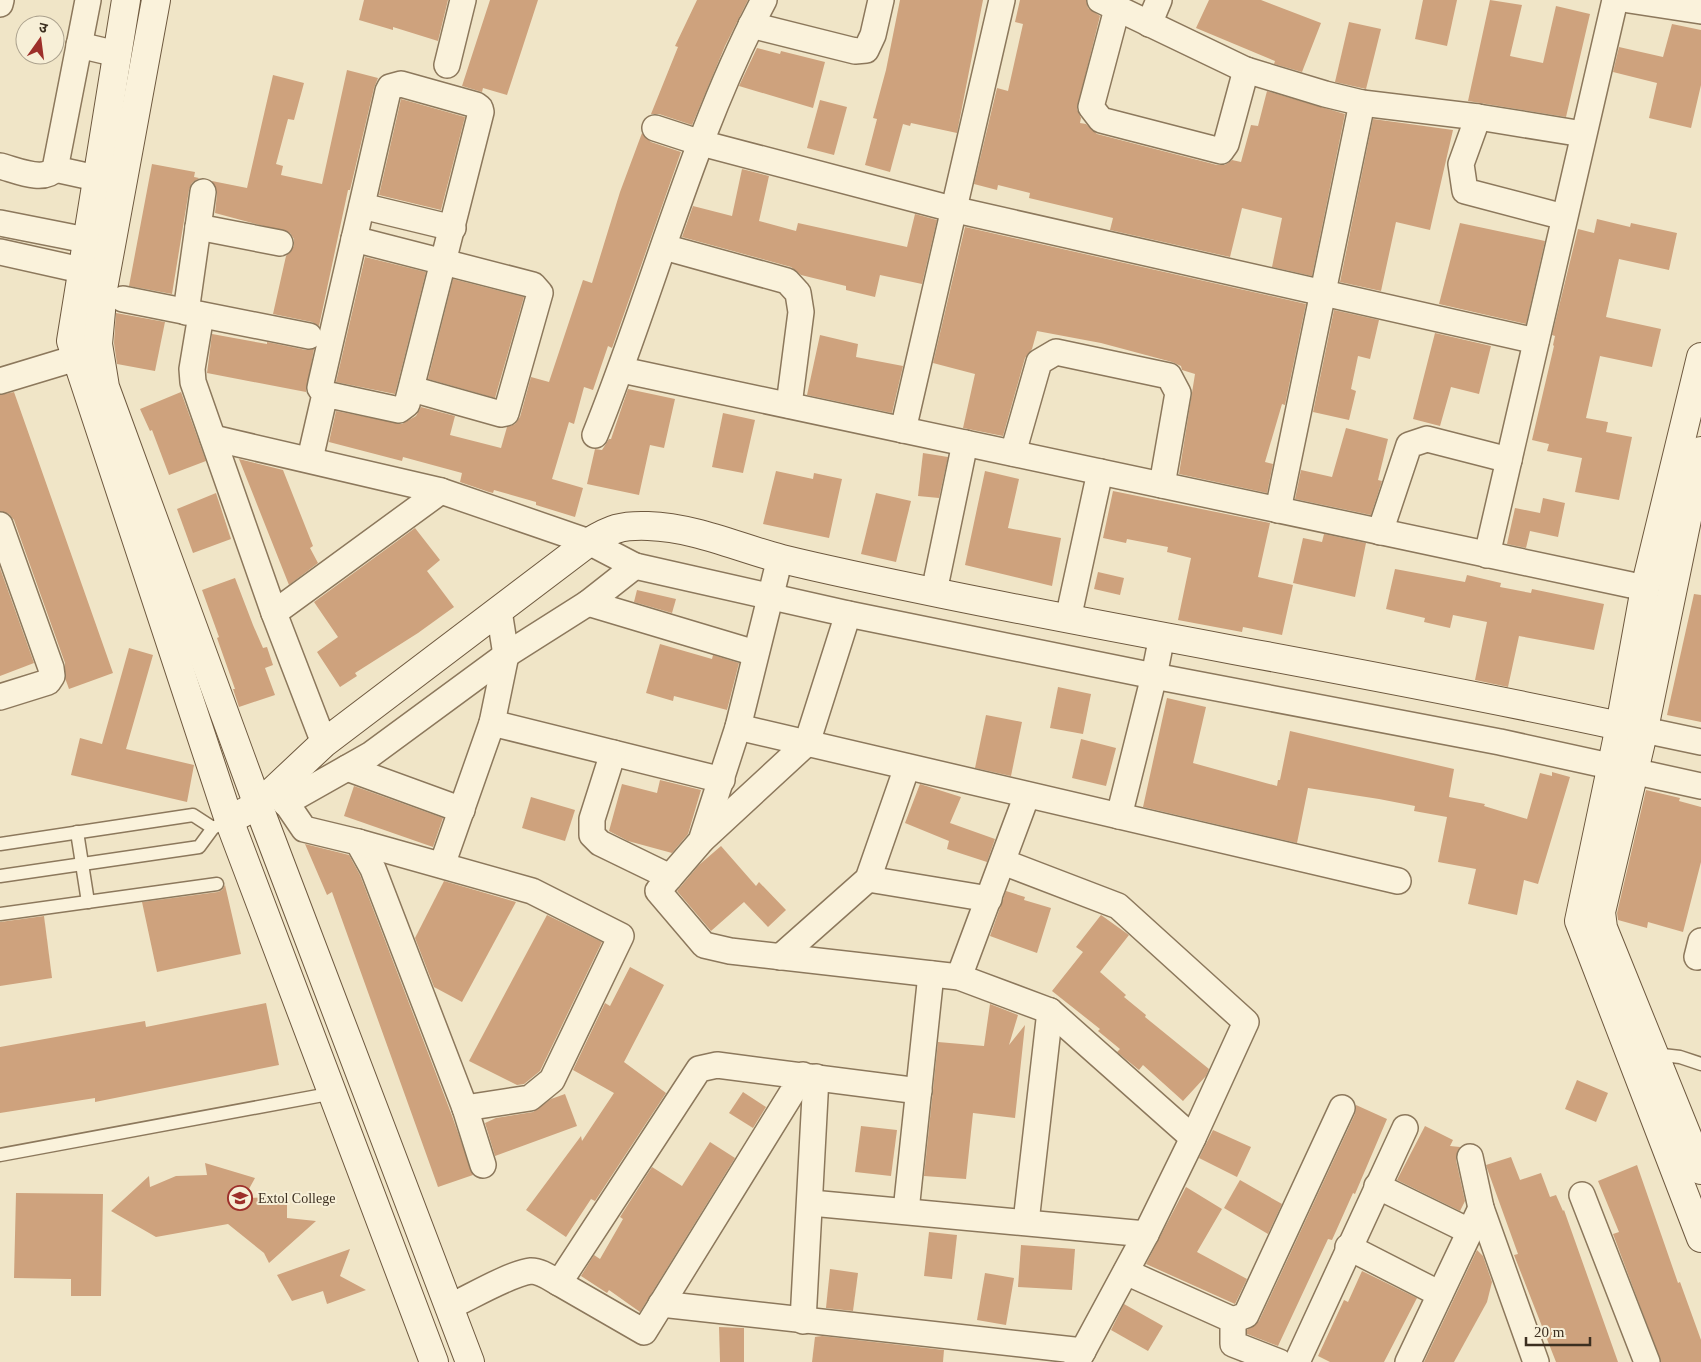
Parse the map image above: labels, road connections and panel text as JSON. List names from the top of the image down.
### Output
{
  "places": {
    "school or university": ["Extol College"]
  },
  "scale_bar": "20 m",
  "north": "top"
}
